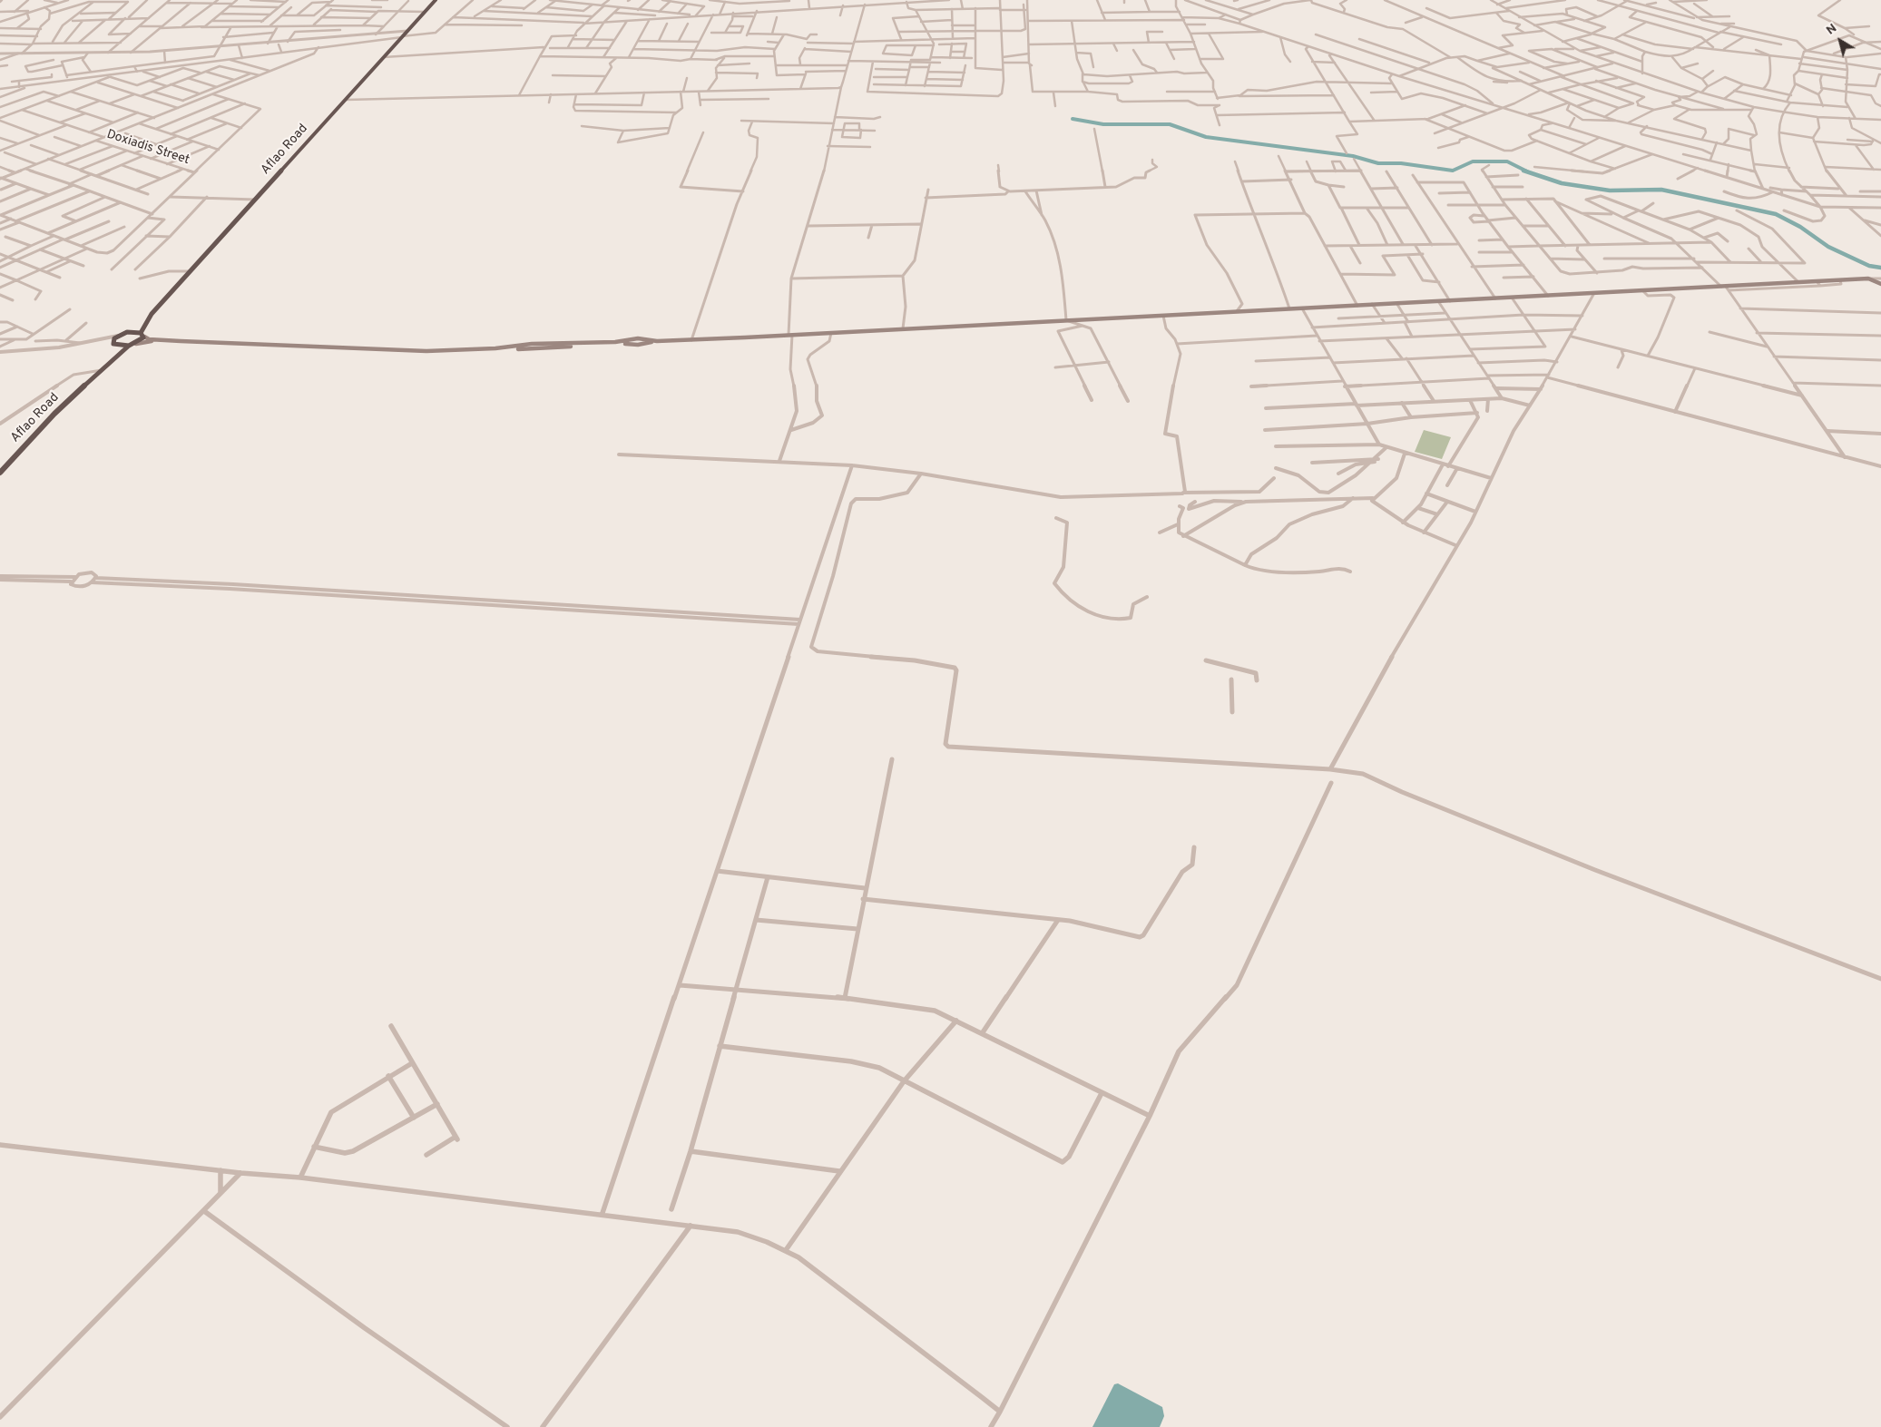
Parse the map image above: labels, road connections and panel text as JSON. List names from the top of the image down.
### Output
{
  "streets": {
    "highway": ["Aflao Road"],
    "street": ["Doxiadis Street"]
  },
  "north": "top left"
}
